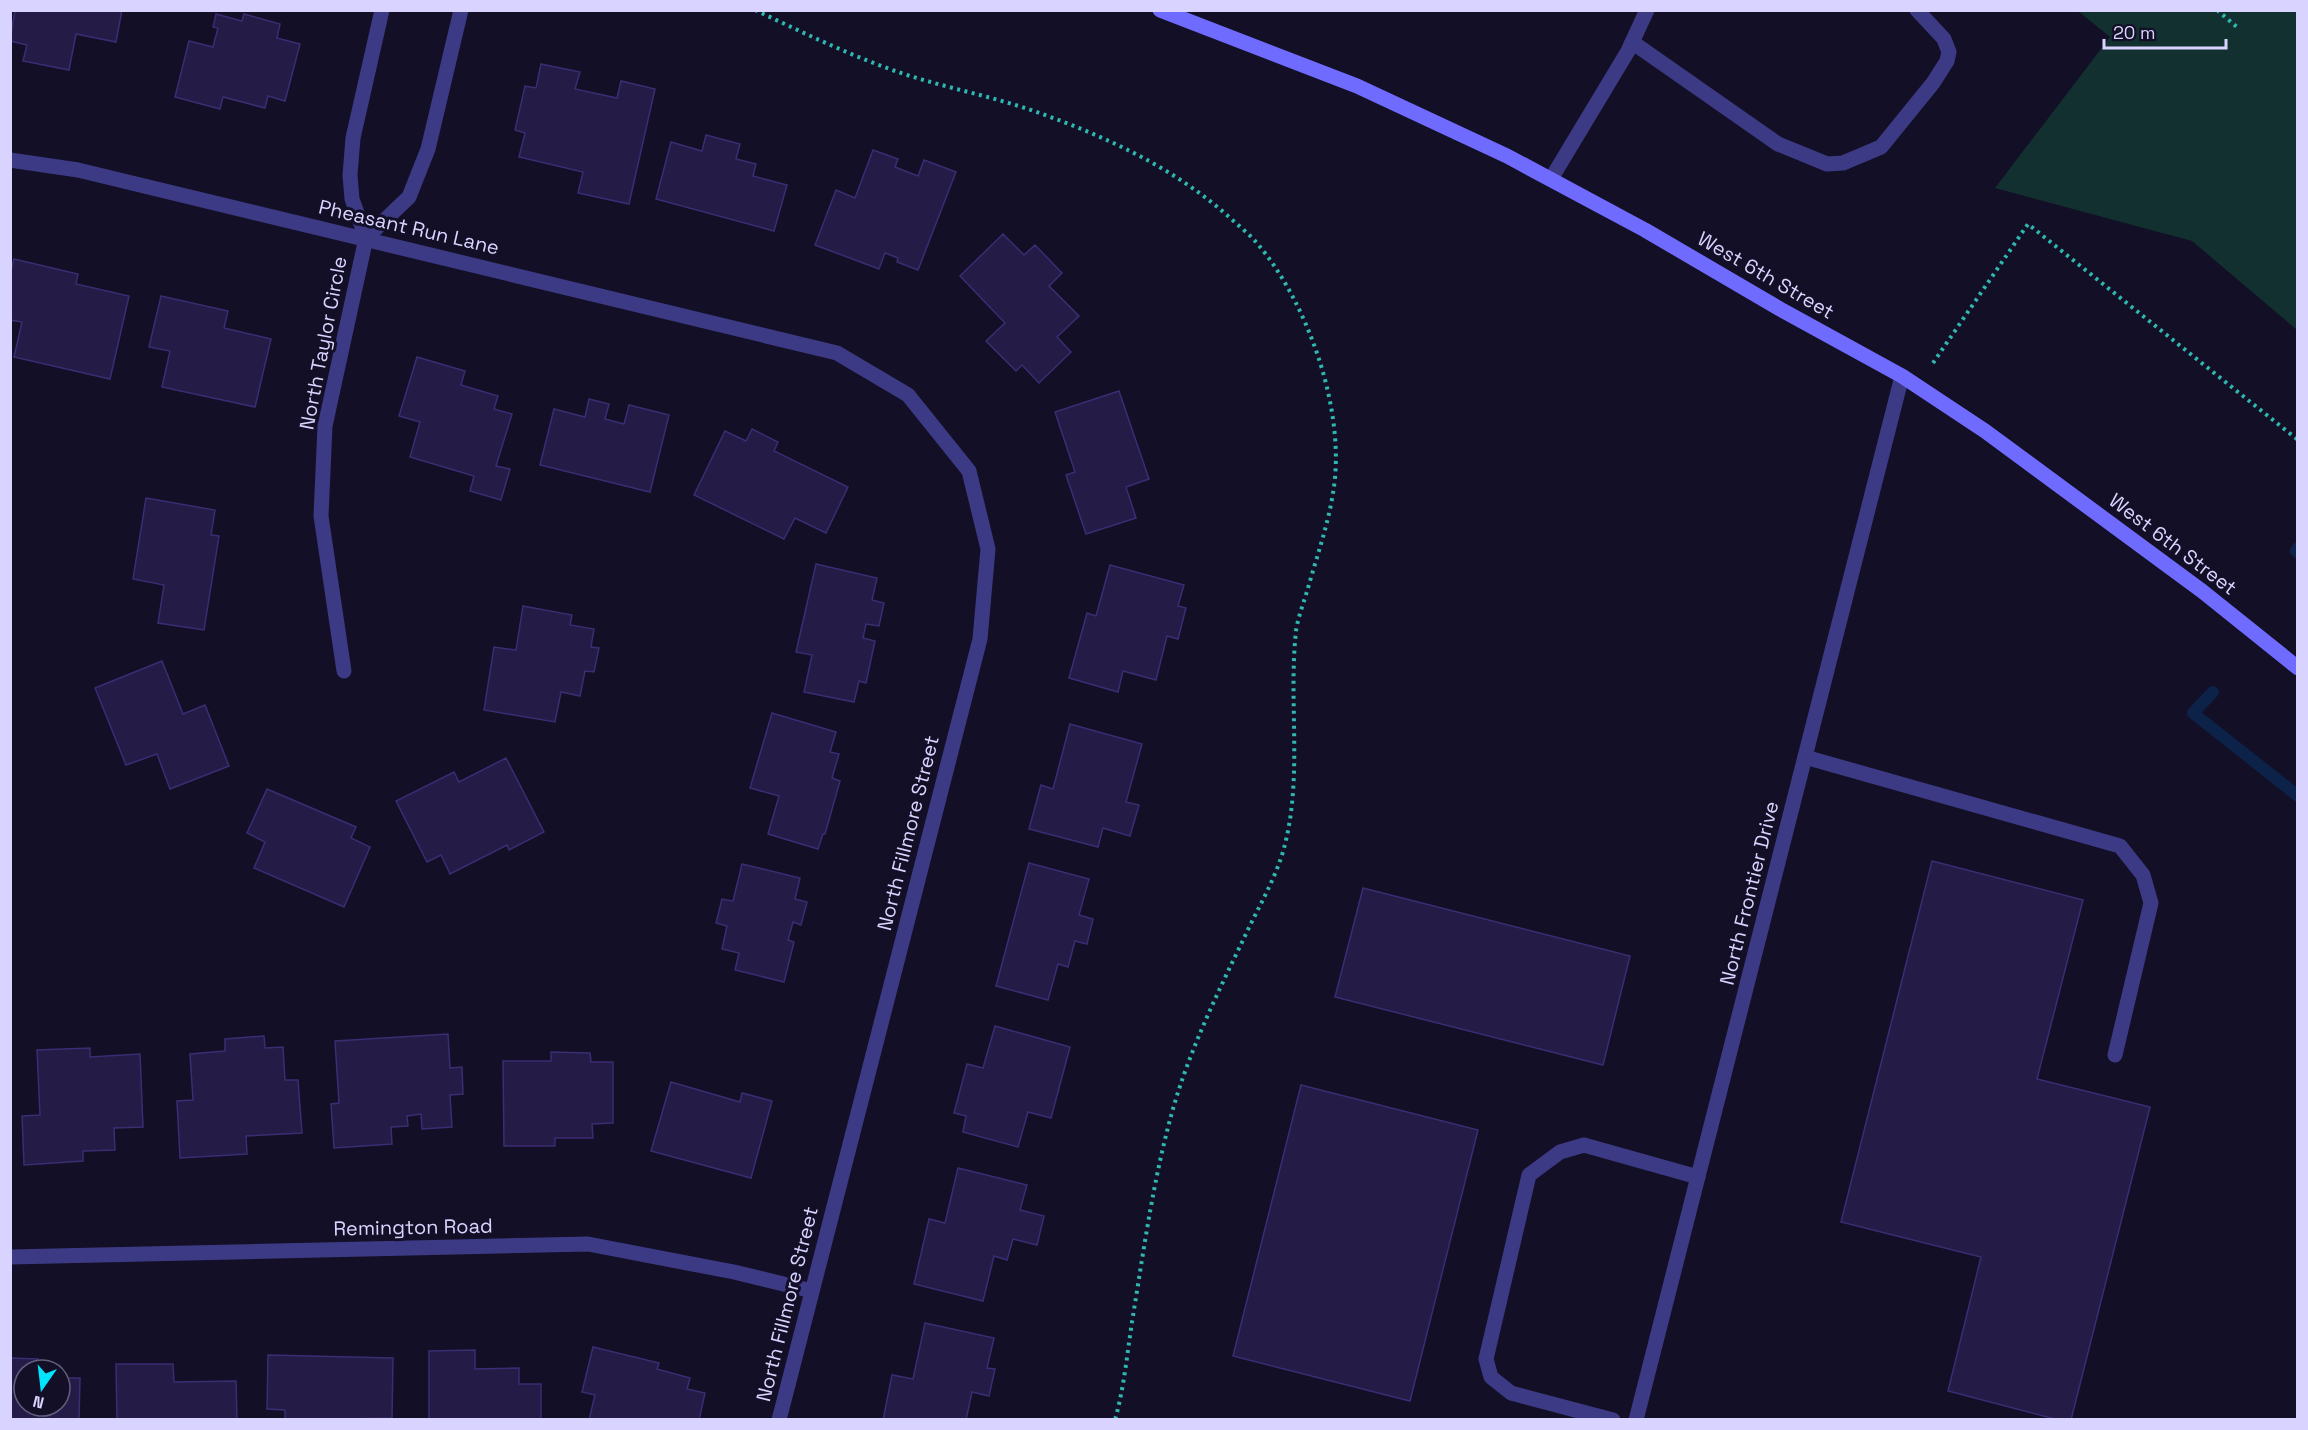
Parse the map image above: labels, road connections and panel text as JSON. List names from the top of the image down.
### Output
{
  "streets": {
    "main road": ["West 6th Street"],
    "street": [
      "Pheasant Run Lane",
      "North Taylor Circle",
      "North Fillmore Street",
      "North Frontier Drive",
      "Remington Road"
    ]
  },
  "crossings": [
    ["Pheasant Run Lane", "North Taylor Circle"],
    ["Pheasant Run Lane", "North Fillmore Street"],
    ["West 6th Street", "North Frontier Drive"],
    ["North Fillmore Street", "Remington Road"]
  ],
  "scale_bar": "20 m",
  "north": "bottom"
}
